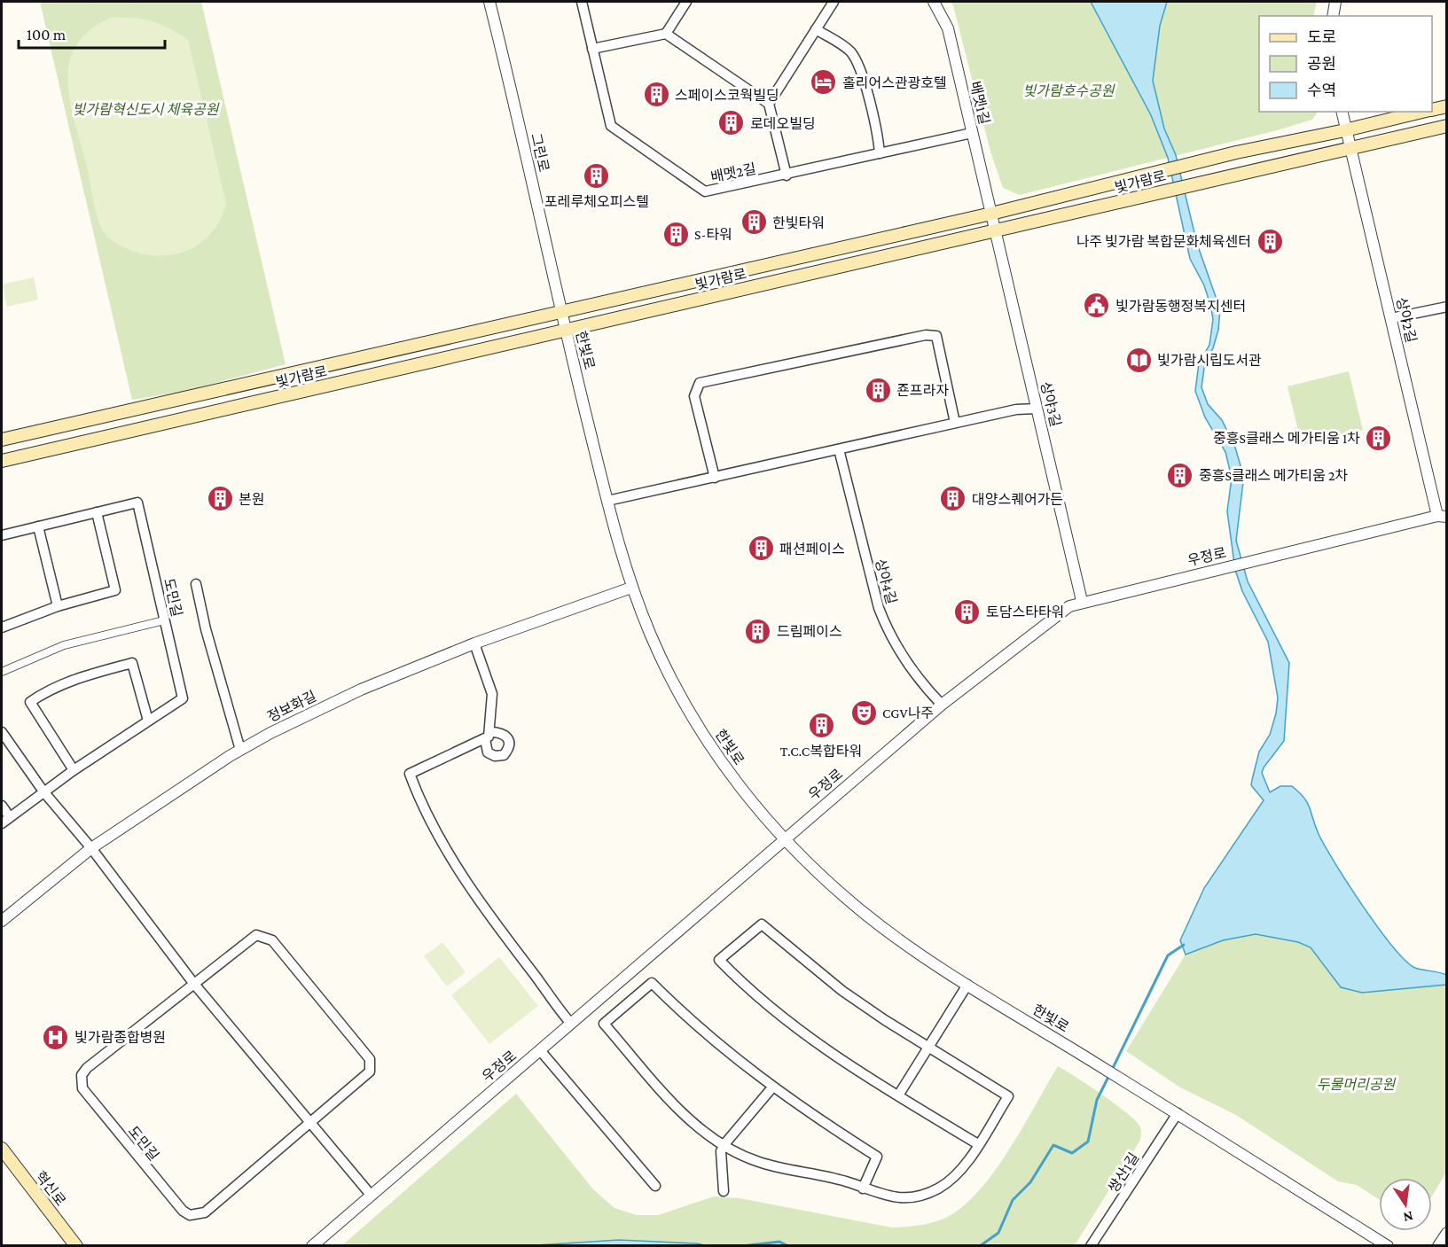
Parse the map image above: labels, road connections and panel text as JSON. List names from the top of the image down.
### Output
{
  "streets": {
    "main road": ["빛가람로", "혁신로"],
    "street": [
      "배멧1길",
      "그린로",
      "배멧2길",
      "상야2길",
      "한빛로",
      "상야3길",
      "우정로",
      "상야4길",
      "도민길",
      "정보화길",
      "쌍산1길"
    ]
  },
  "crossings": [
    ["배멧1길", "배멧2길"],
    ["배멧1길", "빛가람로"],
    ["배멧1길", "상야3길"],
    ["그린로", "빛가람로"],
    ["그린로", "한빛로"],
    ["빛가람로", "상야2길"],
    ["빛가람로", "한빛로"],
    ["빛가람로", "상야3길"],
    ["상야2길", "우정로"],
    ["한빛로", "우정로"],
    ["한빛로", "정보화길"],
    ["한빛로", "쌍산1길"],
    ["상야3길", "우정로"],
    ["우정로", "상야4길"]
  ],
  "parks": ["빛가람호수공원", "빛가람혁신도시 체육공원", "두물머리공원"],
  "places": {
    "hotel": ["홀리어스관광호텔"],
    "building": [
      "스페이스코웍빌딩",
      "로데오빌딩",
      "포레루체오피스텔",
      "한빛타워",
      "S-타워",
      "나주 빛가람 복합문화체육센터",
      "죤프라자",
      "중흥S클래스 메가티움 1차",
      "중흥S클래스 메가티움 2차",
      "본원",
      "대양스퀘어가든",
      "패션페이스",
      "토담스타타워",
      "드림페이스",
      "T.C.C복합타워"
    ],
    "public building": ["빛가람동행정복지센터"],
    "library": ["빛가람시립도서관"],
    "theatre": ["CGV나주"],
    "hospital": ["빛가람종합병원"]
  },
  "legend": ["도로", "공원", "수역"],
  "scale_bar": "100 m",
  "north": "bottom"
}
